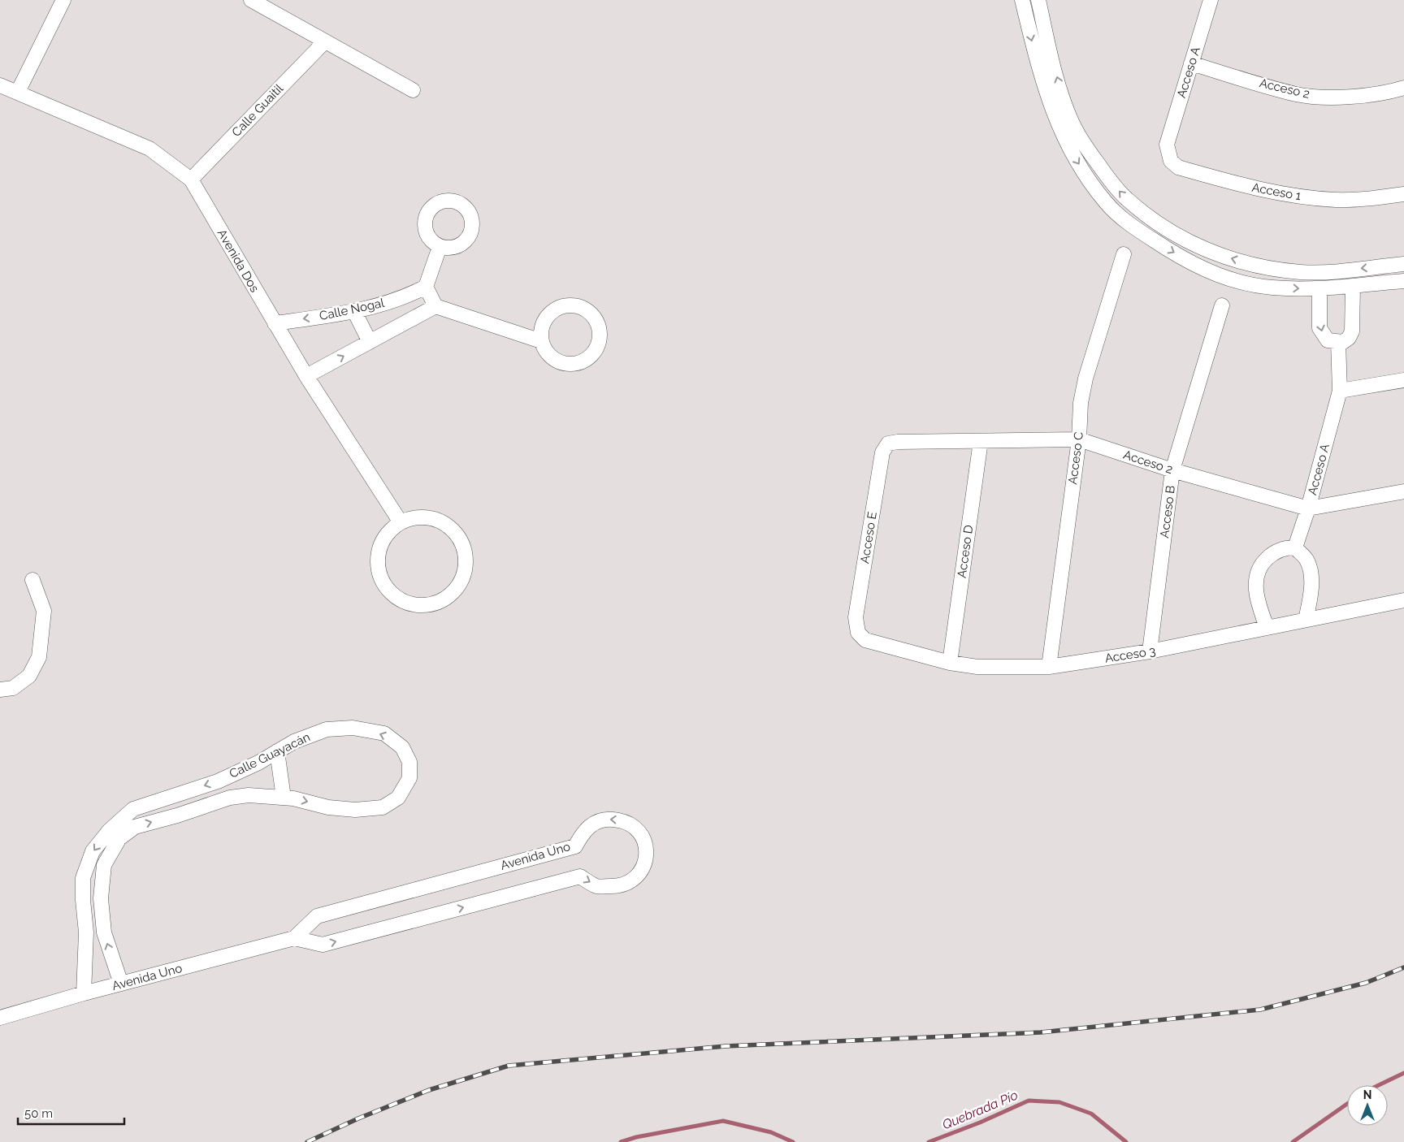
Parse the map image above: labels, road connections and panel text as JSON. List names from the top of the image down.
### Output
{
  "streets": {
    "street": [
      "Acceso A",
      "Acceso 2",
      "Calle Guaitil",
      "Acceso 1",
      "Avenida Dos",
      "Calle Nogal",
      "Acceso C",
      "Acceso B",
      "Acceso E",
      "Acceso D",
      "Acceso 3",
      "Calle Guayacán",
      "Avenida Uno"
    ]
  },
  "crossings": [
    ["Acceso A", "Acceso 2"],
    ["Acceso A", "Acceso 1"],
    ["Acceso A", "Acceso 3"],
    ["Acceso 2", "Acceso C"],
    ["Acceso 2", "Acceso B"],
    ["Acceso 2", "Acceso E"],
    ["Acceso 2", "Acceso D"],
    ["Calle Guaitil", "Avenida Dos"],
    ["Avenida Dos", "Calle Nogal"],
    ["Acceso C", "Acceso 3"],
    ["Acceso B", "Acceso 3"],
    ["Acceso E", "Acceso 3"],
    ["Acceso D", "Acceso 3"],
    ["Calle Guayacán", "Avenida Uno"]
  ],
  "water": ["Quebrada Pío"],
  "scale_bar": "50 m",
  "north": "top"
}
